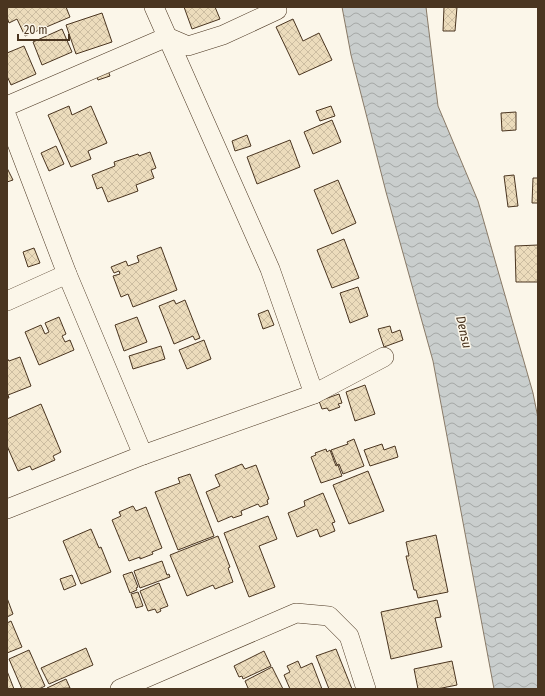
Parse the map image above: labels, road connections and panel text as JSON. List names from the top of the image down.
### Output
{
  "water": ["Densu"],
  "scale_bar": "20 m"
}
